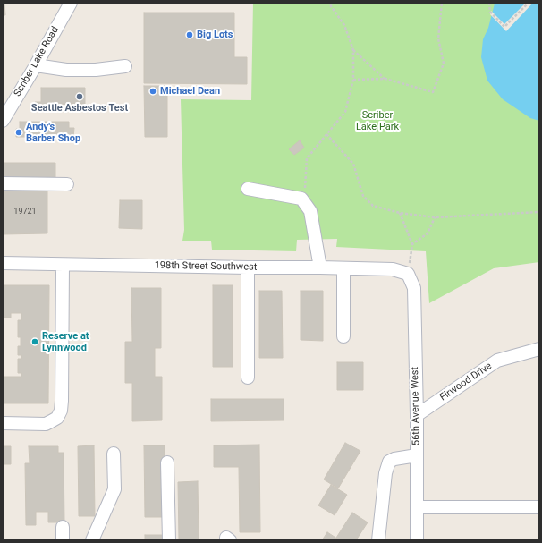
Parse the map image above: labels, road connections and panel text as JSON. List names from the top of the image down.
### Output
{
  "streets": {
    "street": [
      "Scriber Lake Road",
      "198th Street Southwest",
      "Firwood Drive",
      "56th Avenue West"
    ]
  },
  "crossings": [
    ["198th Street Southwest", "56th Avenue West"],
    ["Firwood Drive", "56th Avenue West"]
  ],
  "parks": ["Scriber Lake Park"],
  "places": [
    "Big Lots",
    "Michael Dean",
    "Seattle Asbestos Test",
    "Andy's Barber Shop",
    "Reserve at Lynnwood"
  ],
  "house_numbers": ["19721"]
}
